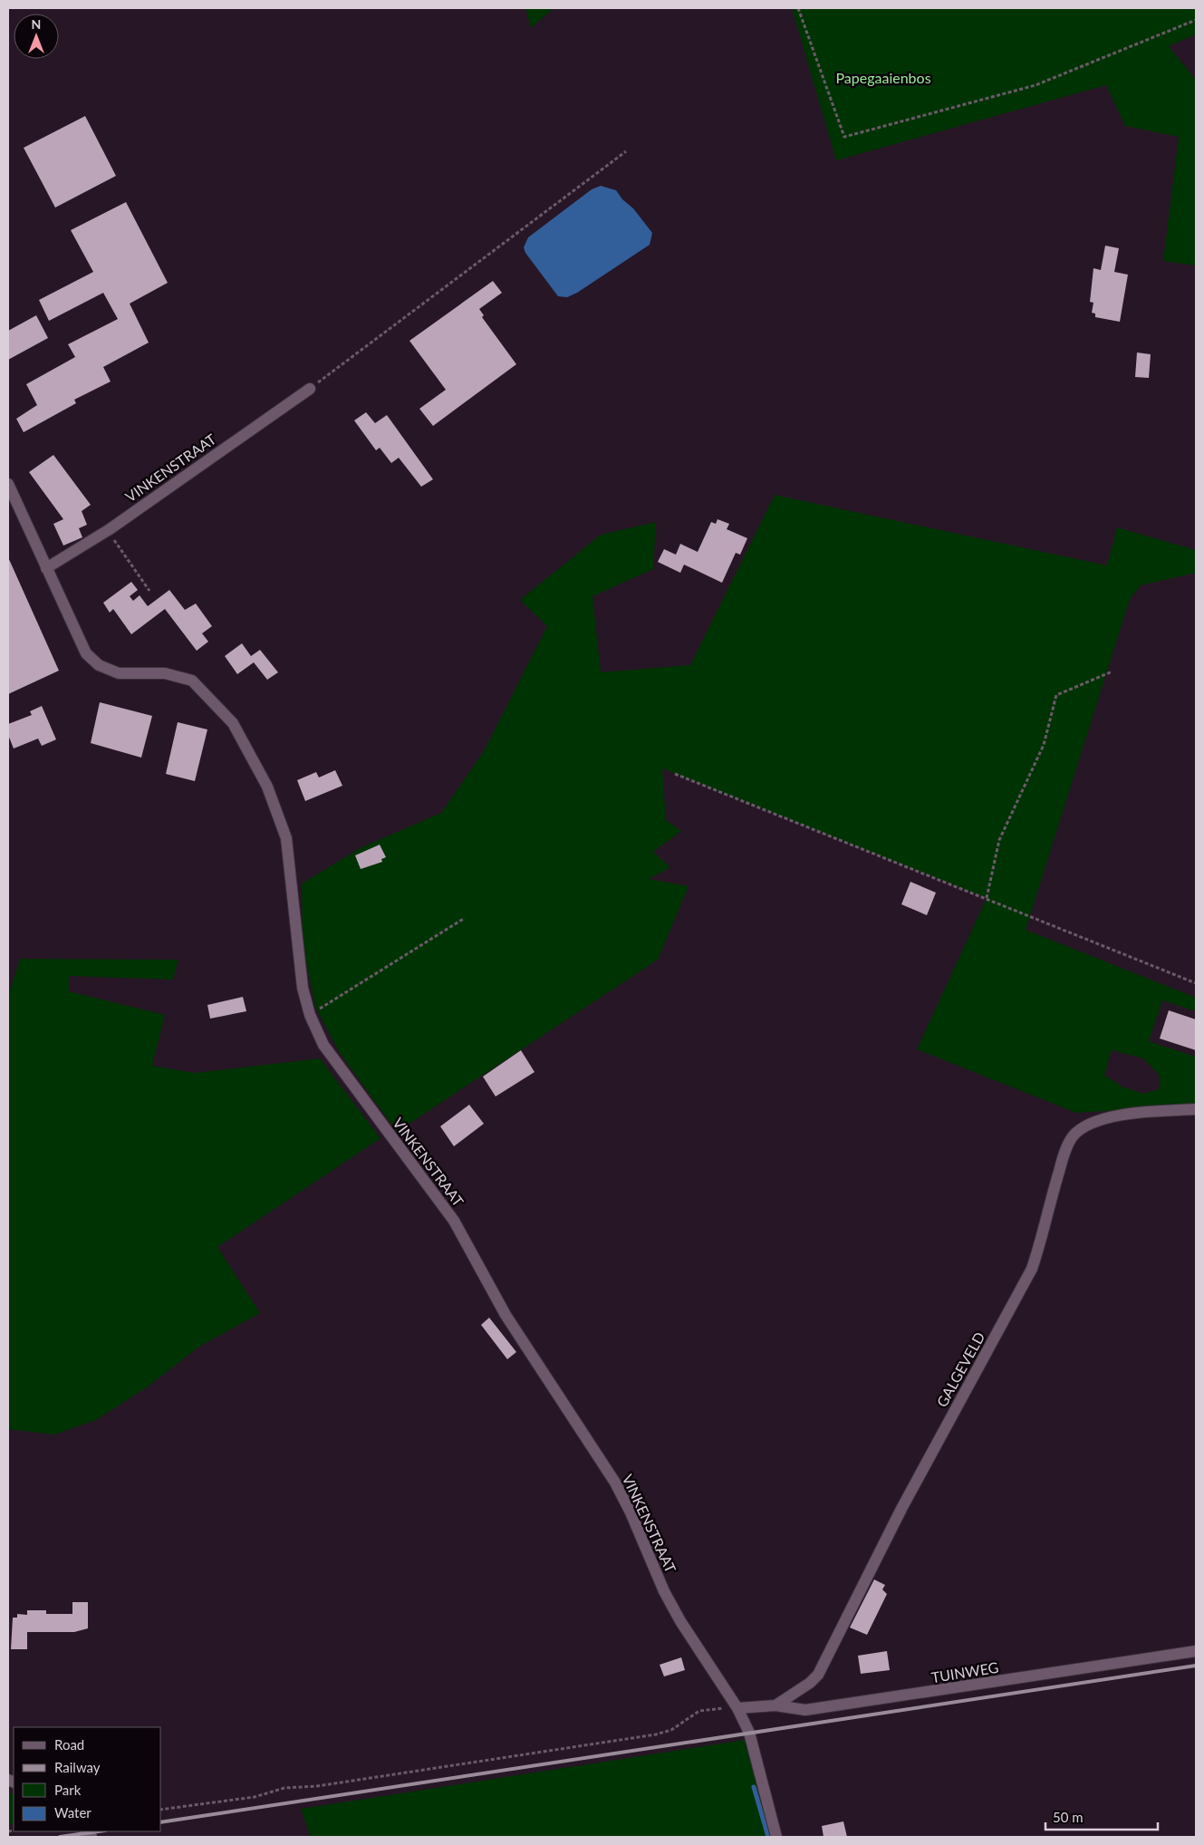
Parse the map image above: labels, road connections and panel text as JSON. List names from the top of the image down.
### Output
{
  "streets": {
    "street": ["VINKENSTRAAT", "GALGEVELD", "TUINWEG"]
  },
  "crossings": [
    ["VINKENSTRAAT", "TUINWEG"],
    ["GALGEVELD", "TUINWEG"]
  ],
  "parks": ["Papegaaienbos"],
  "legend": [
    "Road",
    "Railway",
    "Park",
    "Water"
  ],
  "scale_bar": "50 m",
  "north": "top"
}
